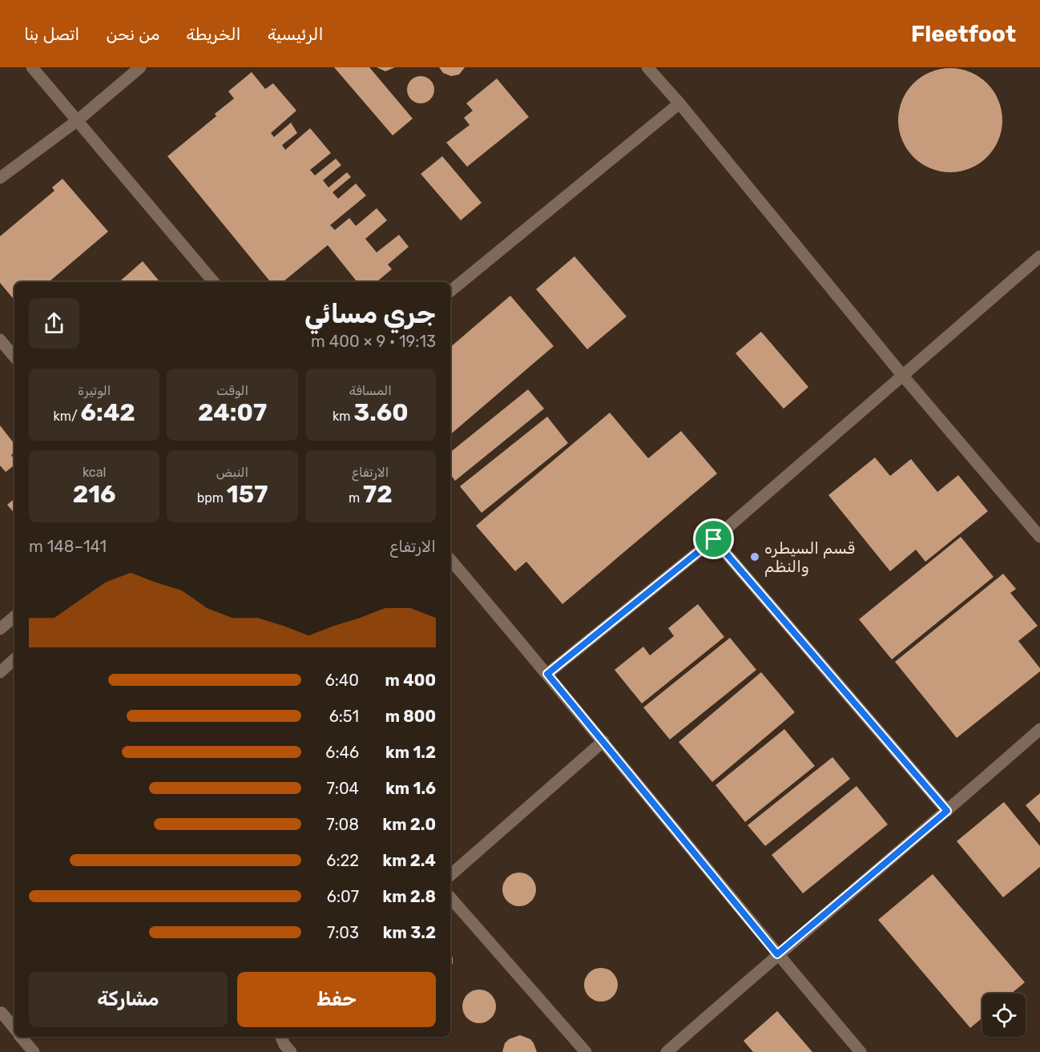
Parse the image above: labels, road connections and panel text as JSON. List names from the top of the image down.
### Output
{
  "places": ["قسم السيطره والنظم"],
  "page": {
    "header": "Fleetfoot",
    "nav": [
      "الرئيسية",
      "الخريطة",
      "من نحن",
      "اتصل بنا"
    ],
    "heading": ["جري مسائي", "19:13 · 9 × 400 m"],
    "stats": [
      ["المسافة", "3.60 km"],
      ["الوقت", "24:07"],
      ["الوتيرة", "6:42 /km"],
      ["الارتفاع", "72 m"],
      ["النبض", "157 bpm"],
      ["kcal", "216"]
    ],
    "chart": ["الارتفاع", "141–148 m"],
    "list": [
      {
        "name": "400 m",
        "note": "6:40"
      },
      {
        "name": "800 m",
        "note": "6:51"
      },
      {
        "name": "1.2 km",
        "note": "6:46"
      },
      {
        "name": "1.6 km",
        "note": "7:04"
      },
      {
        "name": "2.0 km",
        "note": "7:08"
      },
      {
        "name": "2.4 km",
        "note": "6:22"
      },
      {
        "name": "2.8 km",
        "note": "6:07"
      },
      {
        "name": "3.2 km",
        "note": "7:03"
      }
    ],
    "buttons": ["حفظ", "مشاركة"]
  }
}
